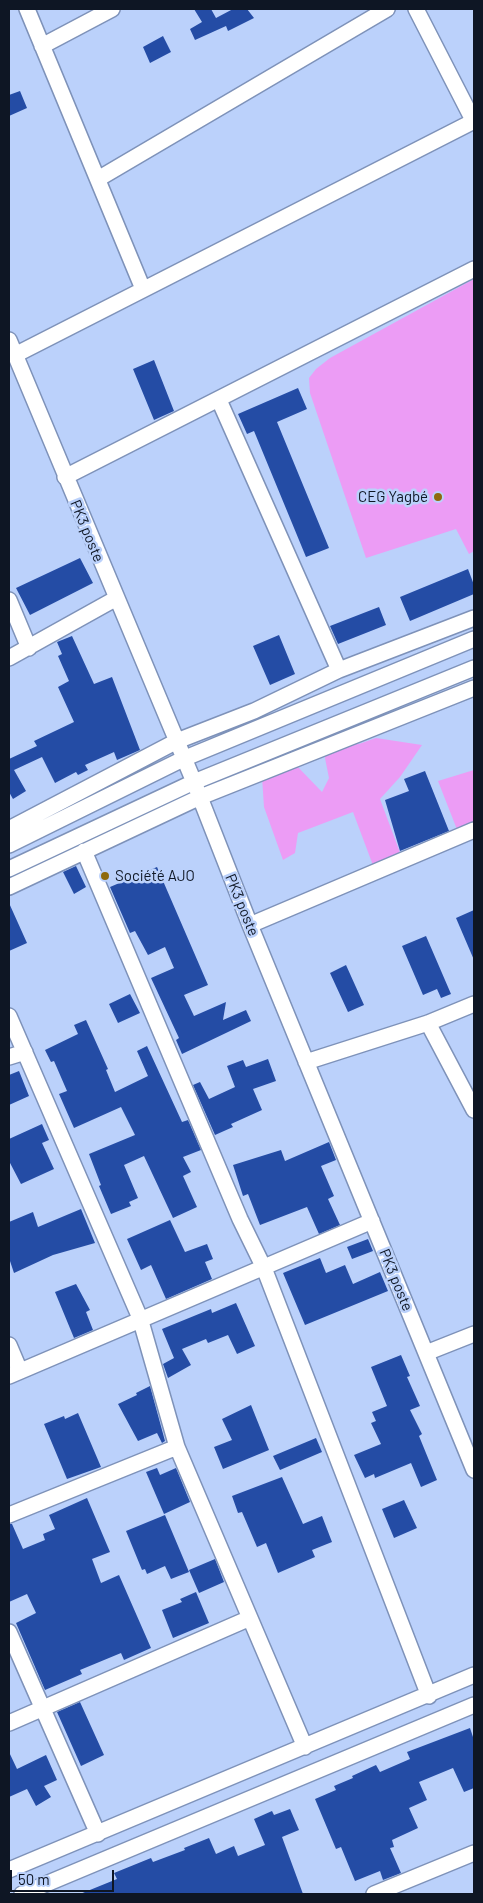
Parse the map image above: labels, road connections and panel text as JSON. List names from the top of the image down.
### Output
{
  "streets": {
    "street": ["PK3 poste"]
  },
  "places": ["CEG Yagbé", "Société AJO"],
  "scale_bar": "50 m"
}
